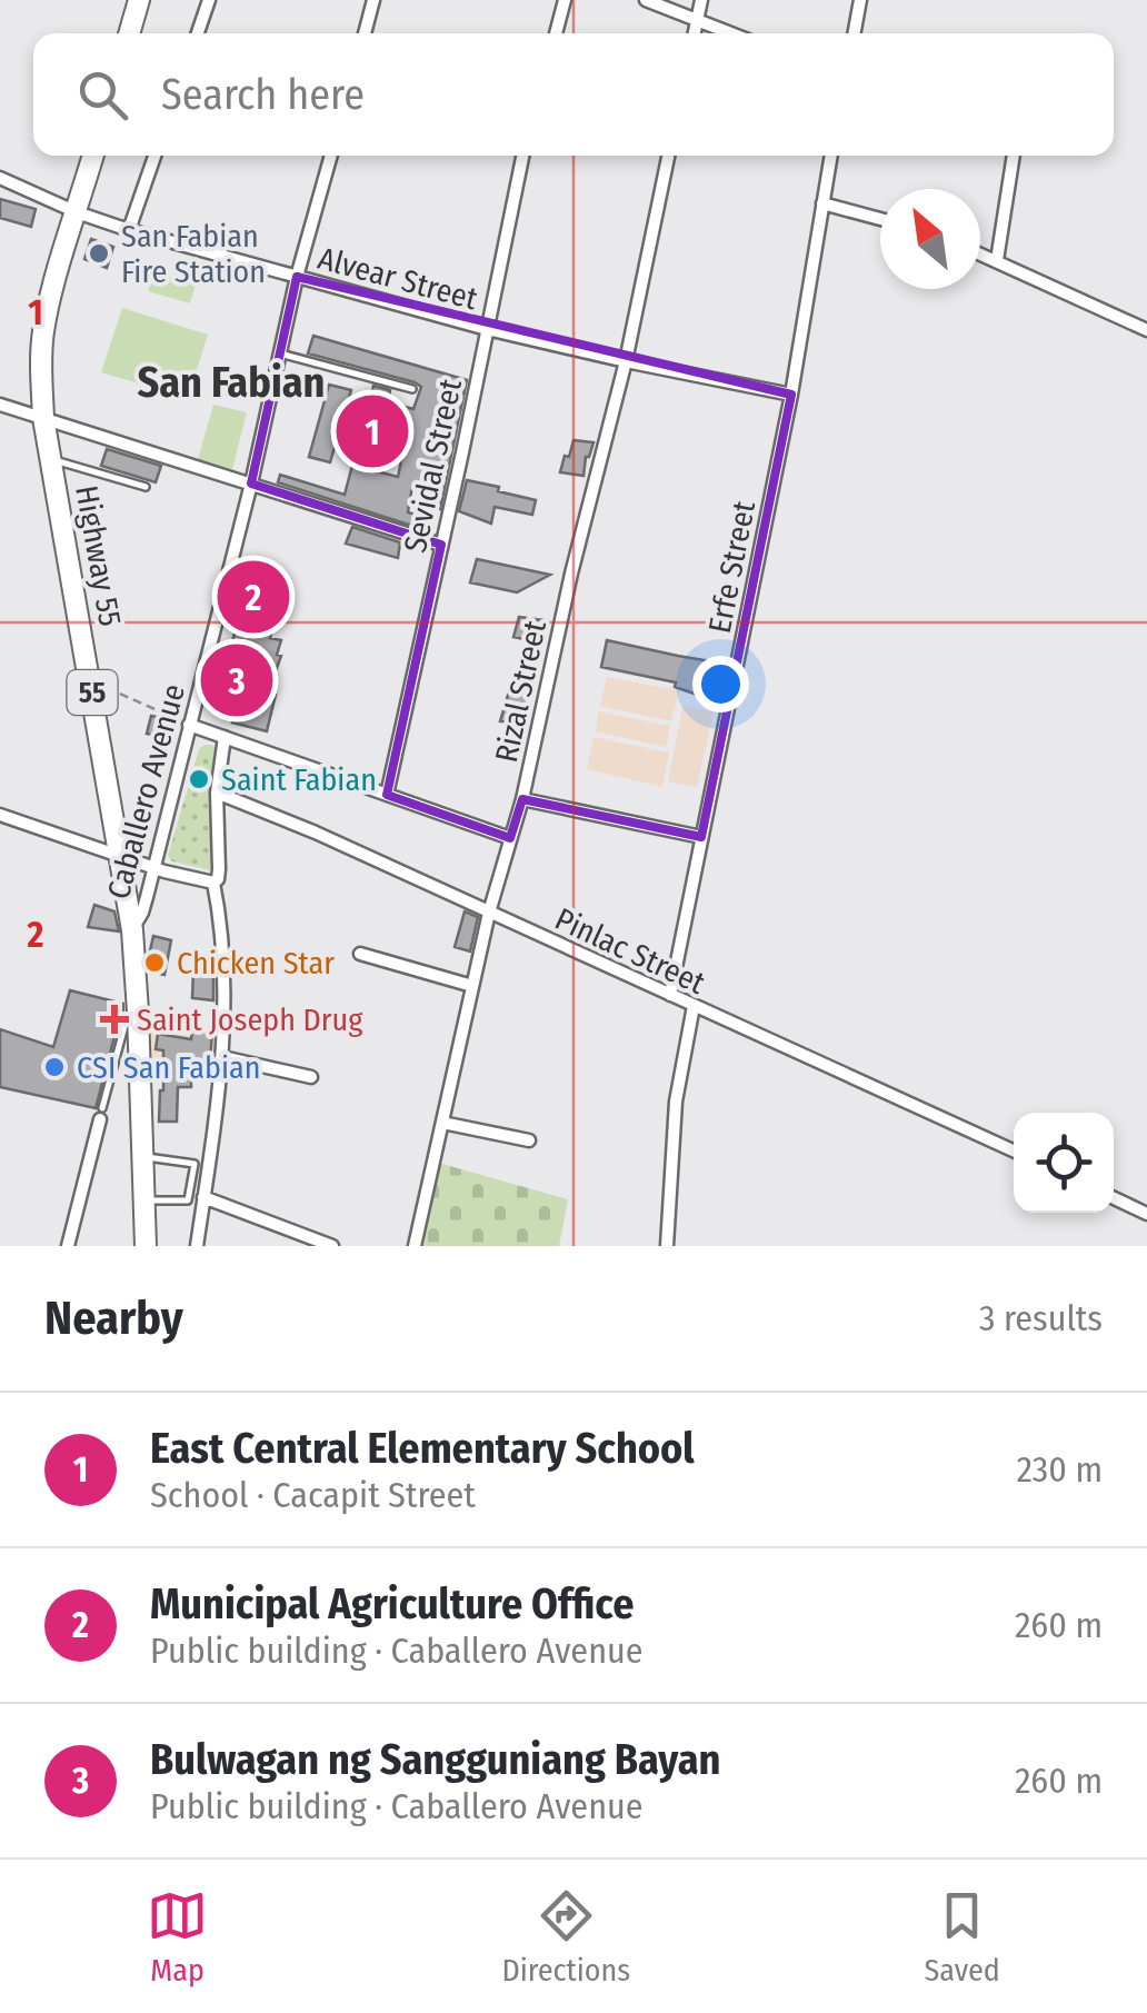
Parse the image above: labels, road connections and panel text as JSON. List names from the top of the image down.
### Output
{
  "streets": {
    "highway": ["Highway 55", "55"],
    "street": [
      "Alvear Street",
      "Sevidal Street",
      "Erfe Street",
      "Rizal Street",
      "Caballero Avenue",
      "Pinlac Street"
    ]
  },
  "crossings": [
    ["Alvear Street", "Sevidal Street"],
    ["Alvear Street", "Highway 55"],
    ["Alvear Street", "Erfe Street"],
    ["Alvear Street", "Rizal Street"],
    ["Alvear Street", "Caballero Avenue"],
    ["Highway 55", "Caballero Avenue"],
    ["Erfe Street", "Pinlac Street"],
    ["Rizal Street", "Pinlac Street"]
  ],
  "districts": ["San Fabian"],
  "places": {
    "other": [
      "San Fabian Fire Station",
      "Saint Fabian",
      "Chicken Star",
      "CSI San Fabian"
    ],
    "health": ["Saint Joseph Drug"]
  },
  "north": "top left",
  "page": {
    "search": "Search here",
    "pins": ["1", "2", "3"],
    "heading": ["Nearby", "3 results"],
    "list": [
      {
        "mark": "1",
        "name": "East Central Elementary School",
        "note": "School · Cacapit Street",
        "value": "230 m"
      },
      {
        "mark": "2",
        "name": "Municipal Agriculture Office",
        "note": "Public building · Caballero Avenue",
        "value": "260 m"
      },
      {
        "mark": "3",
        "name": "Bulwagan ng Sangguniang Bayan",
        "note": "Public building · Caballero Avenue",
        "value": "260 m"
      }
    ],
    "nav": ["Map", "Directions", "Saved"]
  },
  "grid": {
    "rows": ["1", "2"]
  }
}
